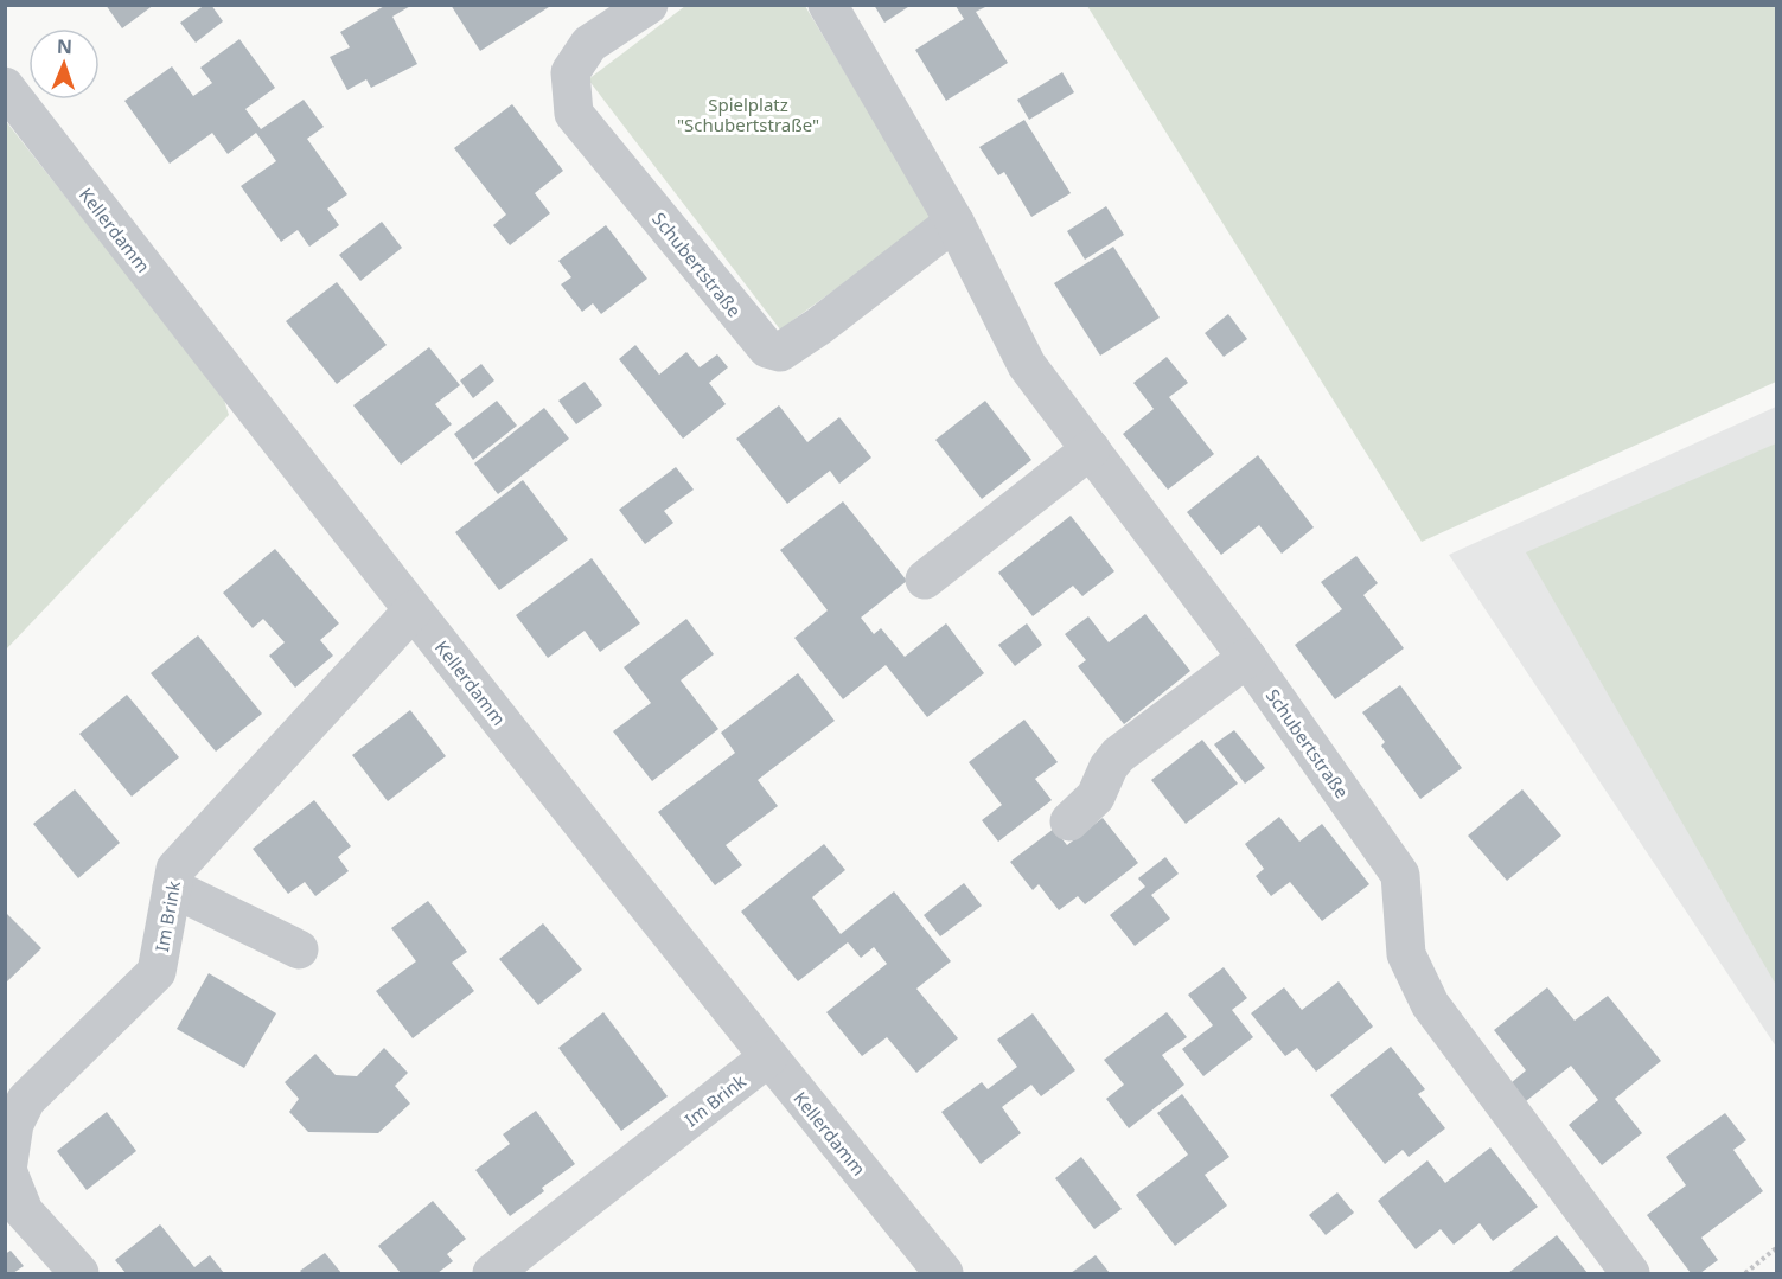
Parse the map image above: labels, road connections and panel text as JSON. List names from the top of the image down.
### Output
{
  "streets": {
    "street": ["Kellerdamm", "Schubertstraße", "Im Brink"]
  },
  "crossings": [
    ["Kellerdamm", "Im Brink"]
  ],
  "parks": ["Spielplatz \"Schubertstraße\""],
  "north": "top"
}
